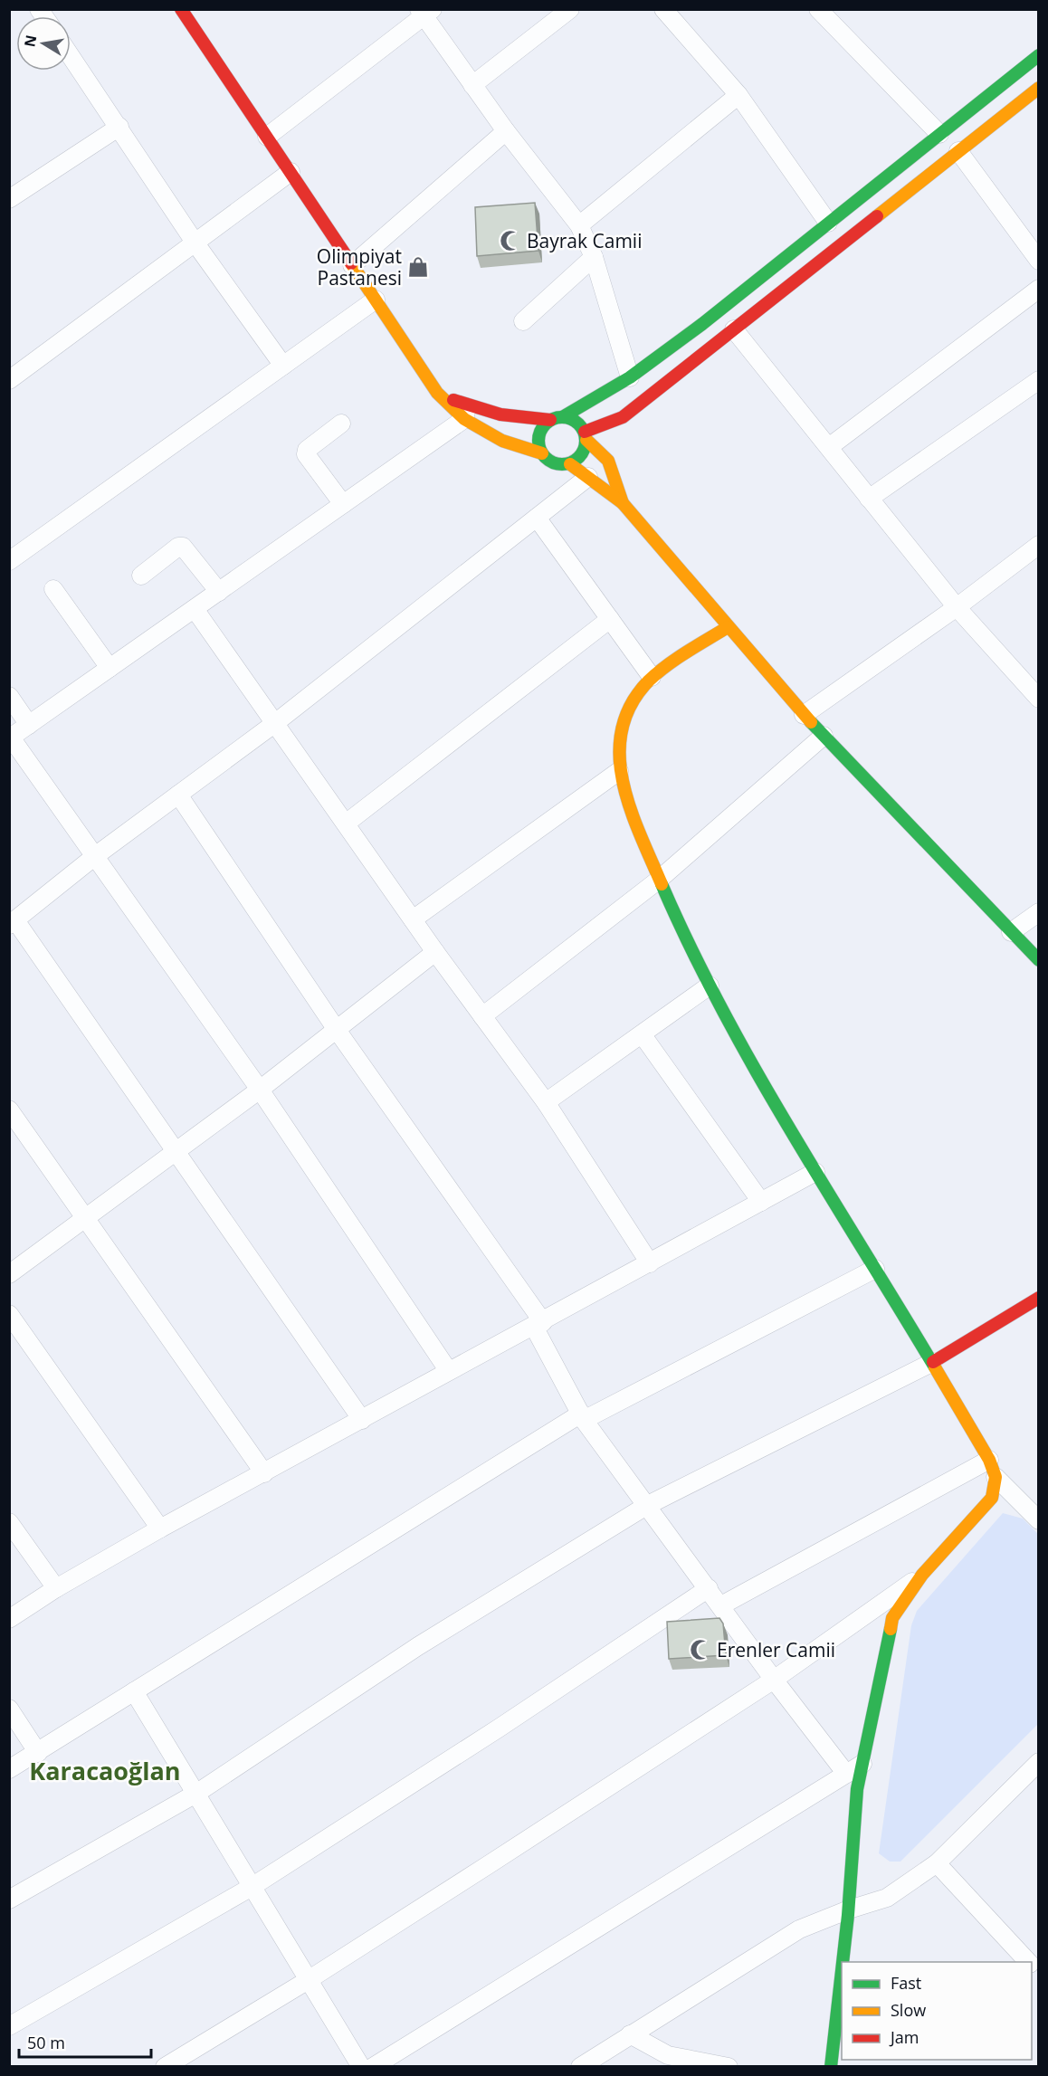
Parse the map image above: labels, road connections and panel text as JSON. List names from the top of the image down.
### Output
{
  "districts": ["Karacaoğlan"],
  "places": {
    "mosque": ["Bayrak Camii", "Erenler Camii"],
    "shop": ["Olimpiyat Pastanesi"]
  },
  "legend": ["Fast", "Slow", "Jam"],
  "scale_bar": "50 m",
  "north": "left"
}
